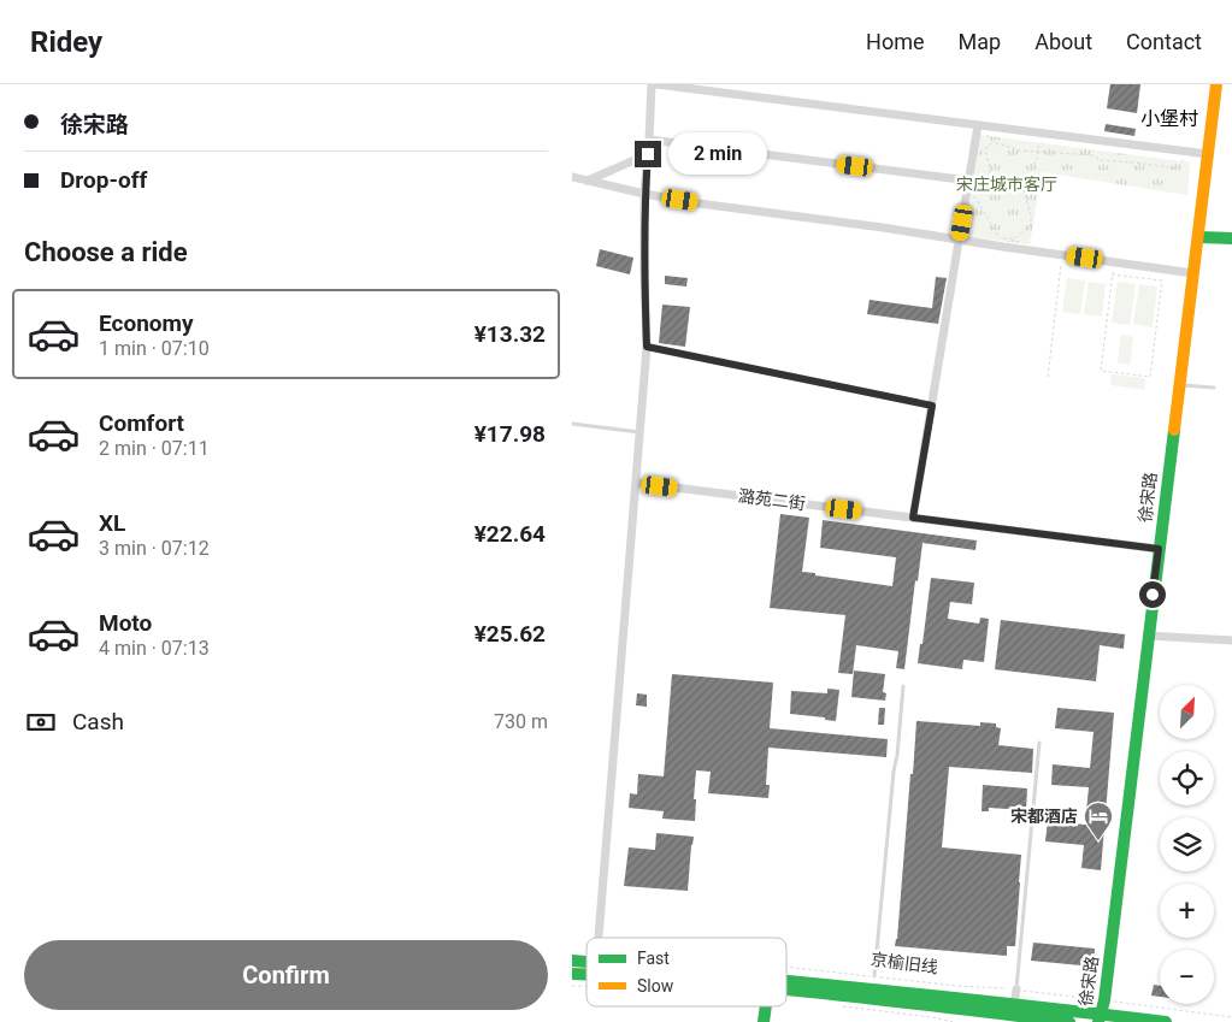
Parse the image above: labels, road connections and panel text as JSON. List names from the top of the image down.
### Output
{
  "streets": {
    "main road": ["徐宋路", "京榆旧线"],
    "street": ["潞苑二街"]
  },
  "crossings": [
    ["徐宋路", "潞苑二街"],
    ["徐宋路", "京榆旧线"]
  ],
  "districts": ["小堡村"],
  "parks": ["宋庄城市客厅"],
  "places": {
    "hotel": ["宋都酒店"]
  },
  "legend": ["Fast", "Slow"],
  "north": "top right",
  "page": {
    "header": "Ridey",
    "nav": [
      "Home",
      "Map",
      "About",
      "Contact"
    ],
    "banner": ["徐宋路", "Drop-off"],
    "bubble": "2 min",
    "heading": "Choose a ride",
    "list": [
      {
        "name": "Economy",
        "note": "1 min · 07:10",
        "value": "¥13.32"
      },
      {
        "name": "Comfort",
        "note": "2 min · 07:11",
        "value": "¥17.98"
      },
      {
        "name": "XL",
        "note": "3 min · 07:12",
        "value": "¥22.64"
      },
      {
        "name": "Moto",
        "note": "4 min · 07:13",
        "value": "¥25.62"
      }
    ],
    "map_buttons": ["+", "−"],
    "pay": ["Cash", "730 m"],
    "buttons": "Confirm"
  }
}
